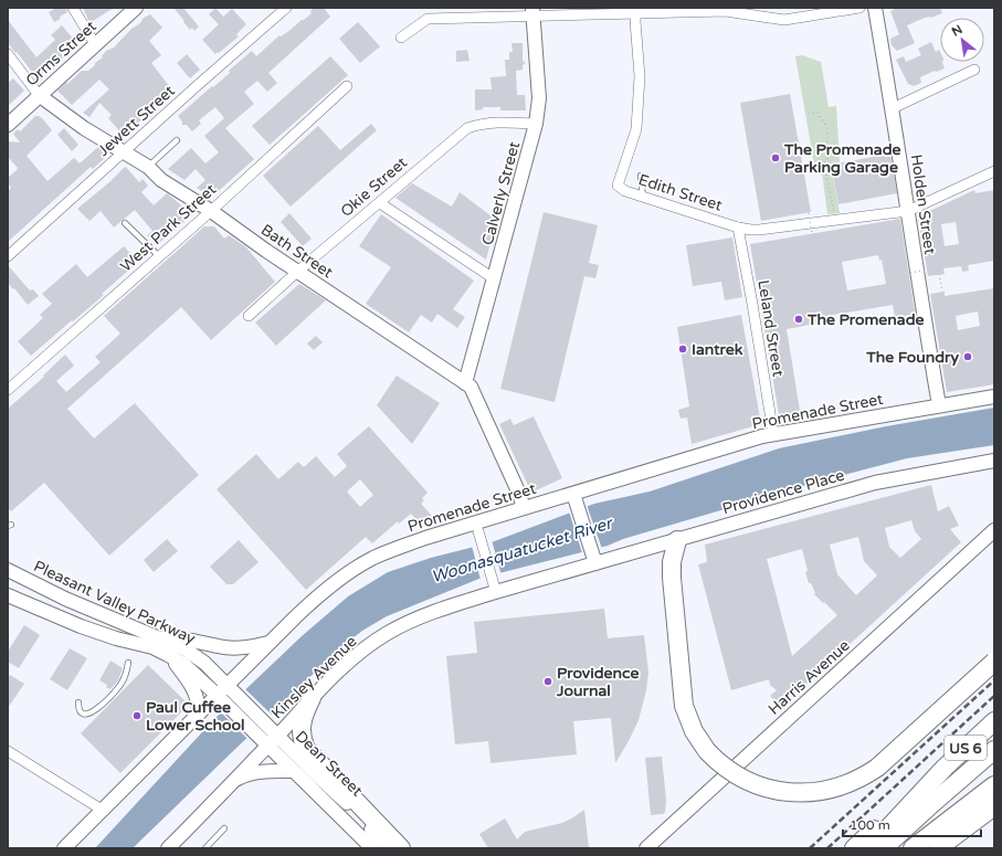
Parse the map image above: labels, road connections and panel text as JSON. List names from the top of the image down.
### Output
{
  "streets": {
    "highway": ["US 6"],
    "main road": [
      "Orms Street",
      "Calverly Street",
      "Holden Street",
      "Bath Street",
      "Promenade Street",
      "Providence Place",
      "Pleasant Valley Parkway",
      "Kinsley Avenue",
      "Harris Avenue",
      "Dean Street"
    ],
    "street": [
      "Jewett Street",
      "Okie Street",
      "Edith Street",
      "West Park Street",
      "Leland Street"
    ]
  },
  "crossings": [
    ["Orms Street", "Bath Street"],
    ["Jewett Street", "Bath Street"],
    ["Okie Street", "Calverly Street"],
    ["Okie Street", "Bath Street"],
    ["Edith Street", "Holden Street"],
    ["Edith Street", "Leland Street"],
    ["Calverly Street", "Bath Street"],
    ["Holden Street", "Promenade Street"],
    ["West Park Street", "Bath Street"],
    ["Bath Street", "Promenade Street"],
    ["Leland Street", "Promenade Street"],
    ["Promenade Street", "Pleasant Valley Parkway"],
    ["Promenade Street", "Dean Street"],
    ["Providence Place", "Kinsley Avenue"],
    ["Pleasant Valley Parkway", "Dean Street"],
    ["Kinsley Avenue", "Dean Street"]
  ],
  "water": ["Woonasquatucket River"],
  "places": [
    "The Promenade Parking Garage",
    "The Promenade",
    "Iantrek",
    "The Foundry",
    "Providence Journal",
    "Paul Cuffee Lower School"
  ],
  "scale_bar": "100 m",
  "north": "top left"
}
